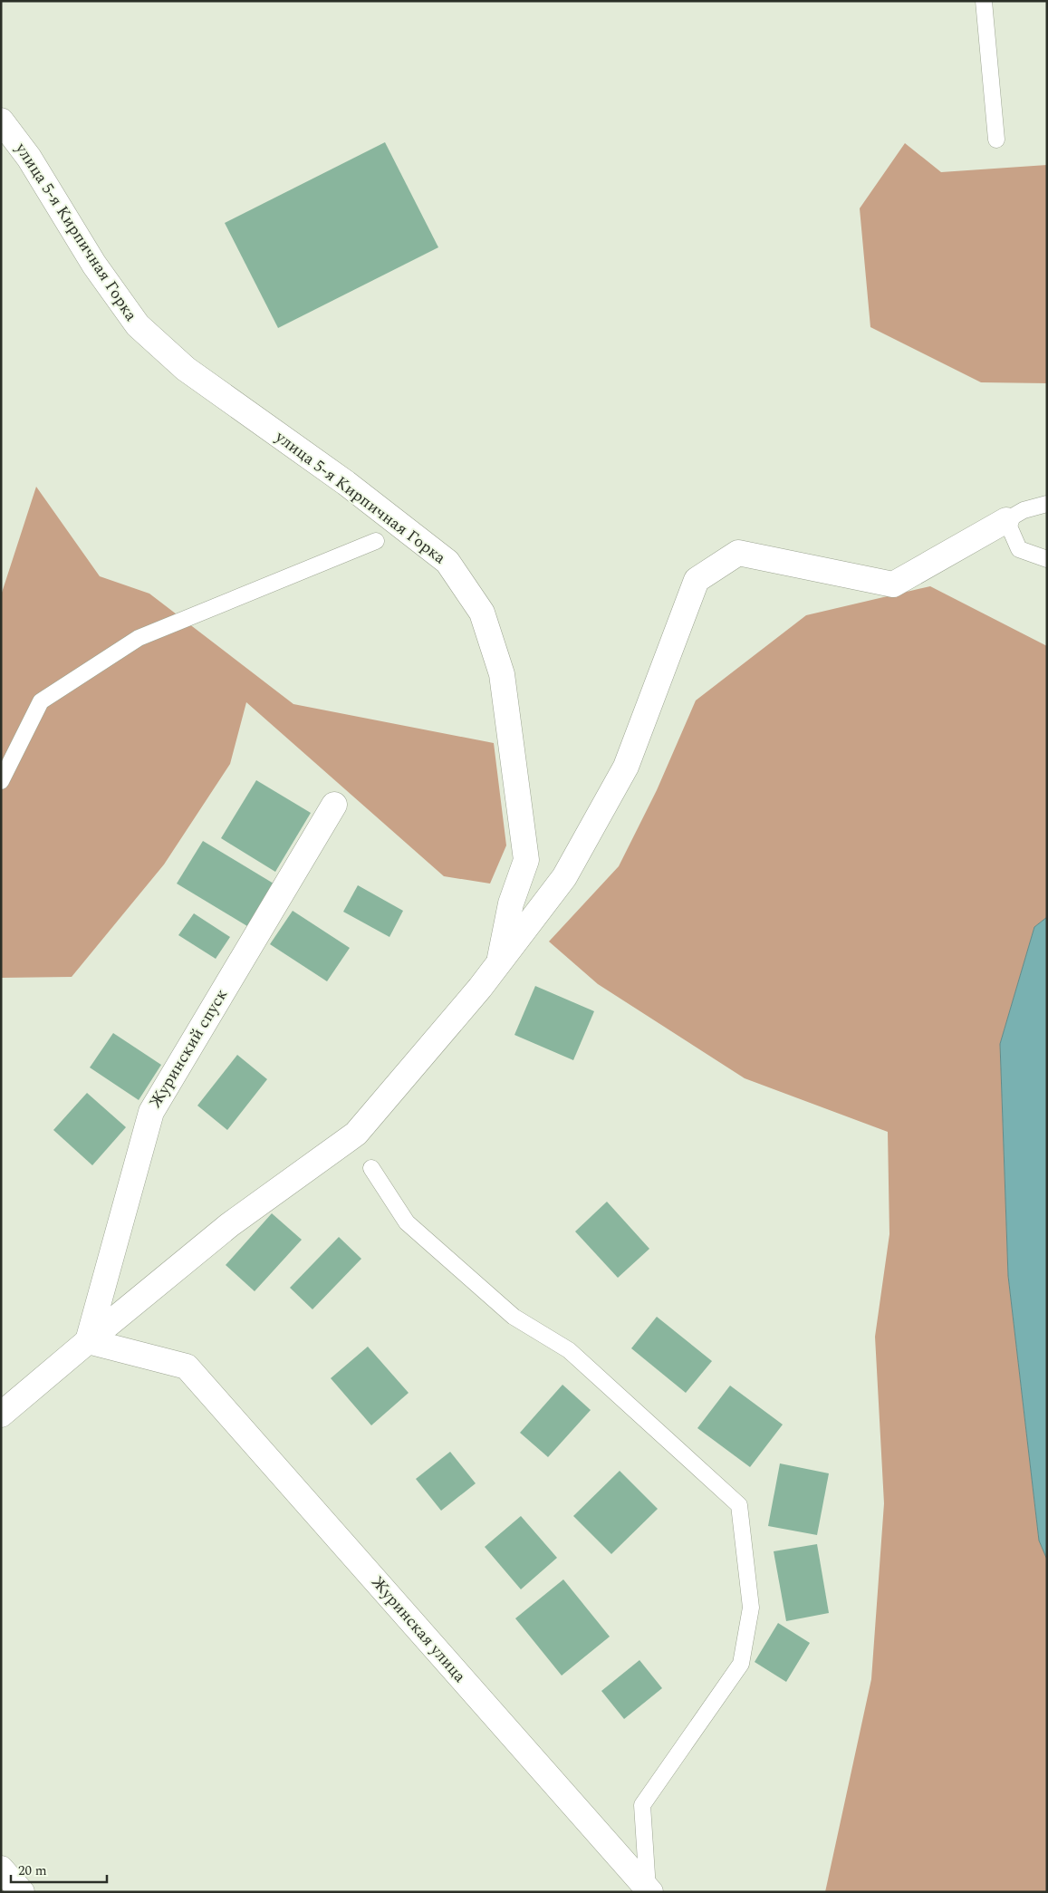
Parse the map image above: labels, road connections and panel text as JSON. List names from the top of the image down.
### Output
{
  "streets": {
    "street": ["улица 5-я Кирпичная Горка", "Журинский спуск", "Журинская улица"]
  },
  "crossings": [
    ["Журинский спуск", "Журинская улица"]
  ],
  "scale_bar": "20 m"
}
